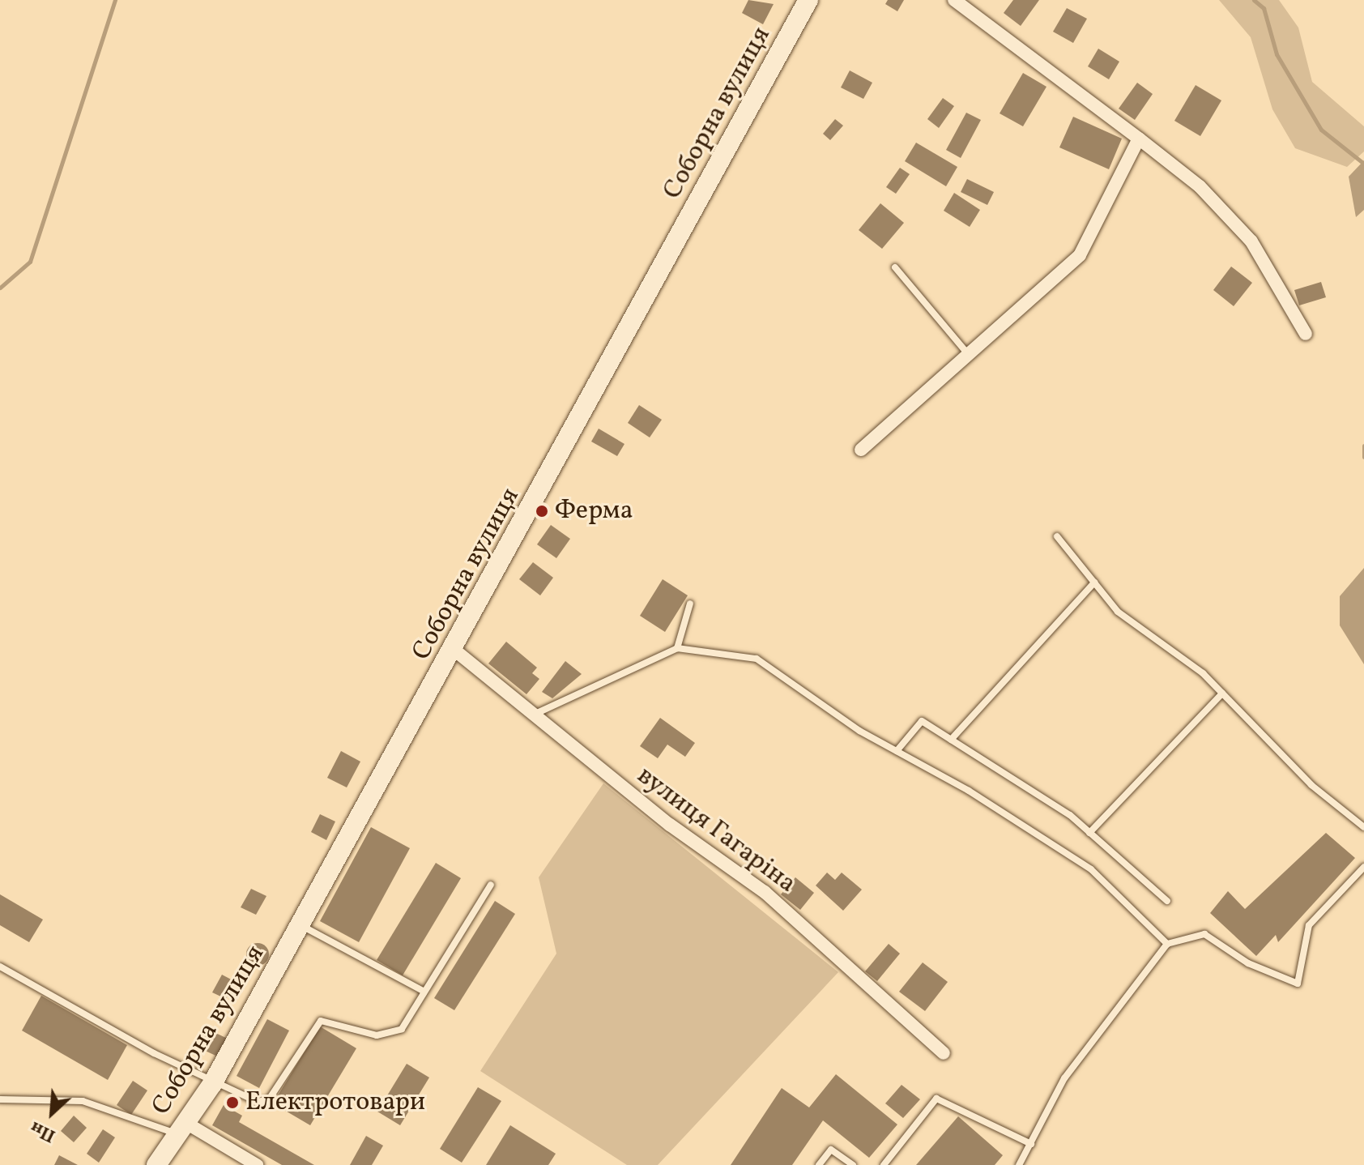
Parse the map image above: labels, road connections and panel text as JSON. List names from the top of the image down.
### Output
{
  "streets": {
    "main road": ["Соборна вулиця"],
    "street": ["вулиця Гагаріна"]
  },
  "crossings": [
    ["Соборна вулиця", "вулиця Гагаріна"]
  ],
  "places": ["Ферма", "Електротовари"],
  "north": "bottom left"
}
